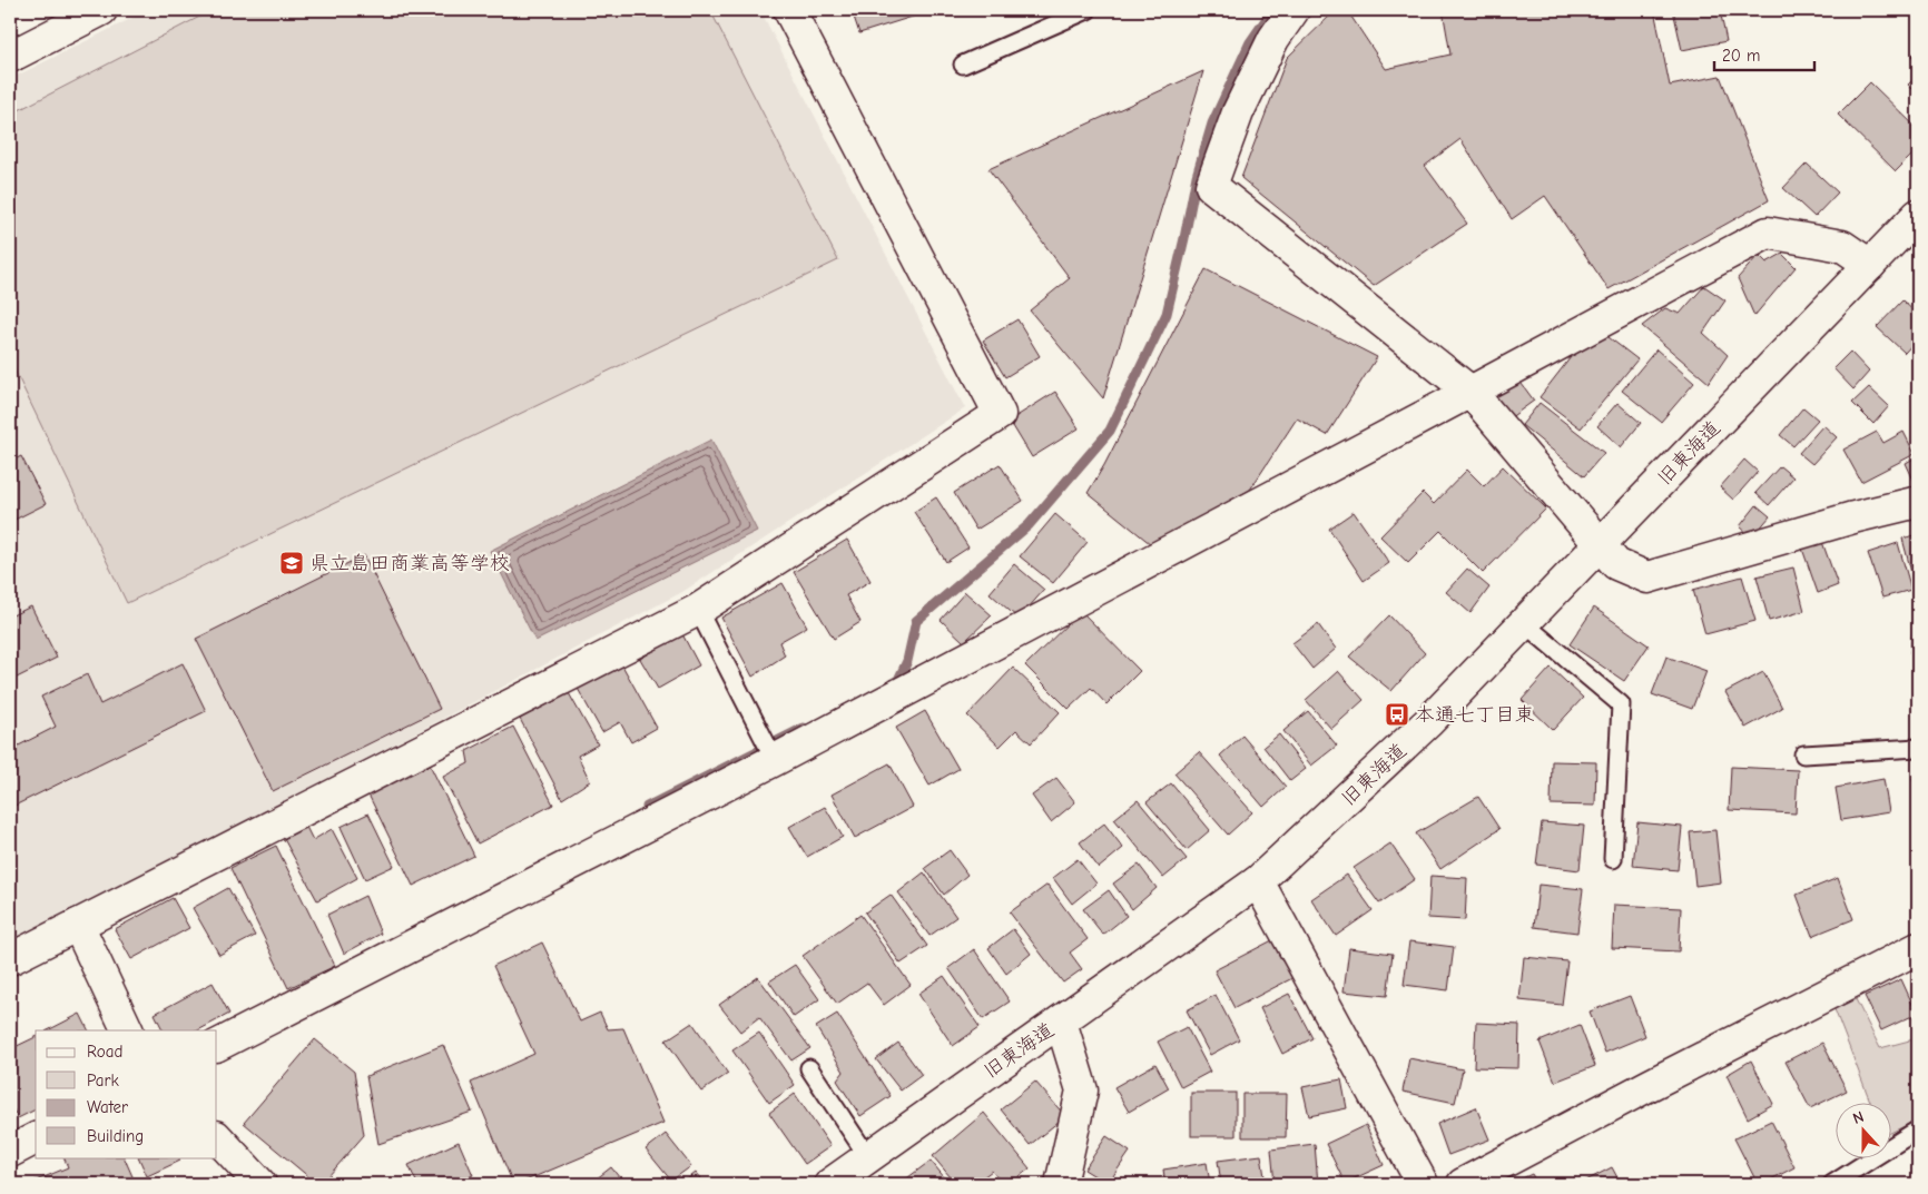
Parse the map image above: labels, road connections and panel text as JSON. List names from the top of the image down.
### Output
{
  "streets": {
    "street": ["旧東海道"]
  },
  "places": {
    "school or university": ["県立島田商業高等学校"],
    "bus stop": ["本通七丁目東"]
  },
  "legend": [
    "Road",
    "Park",
    "Water",
    "Building"
  ],
  "scale_bar": "20 m",
  "north": "top"
}
